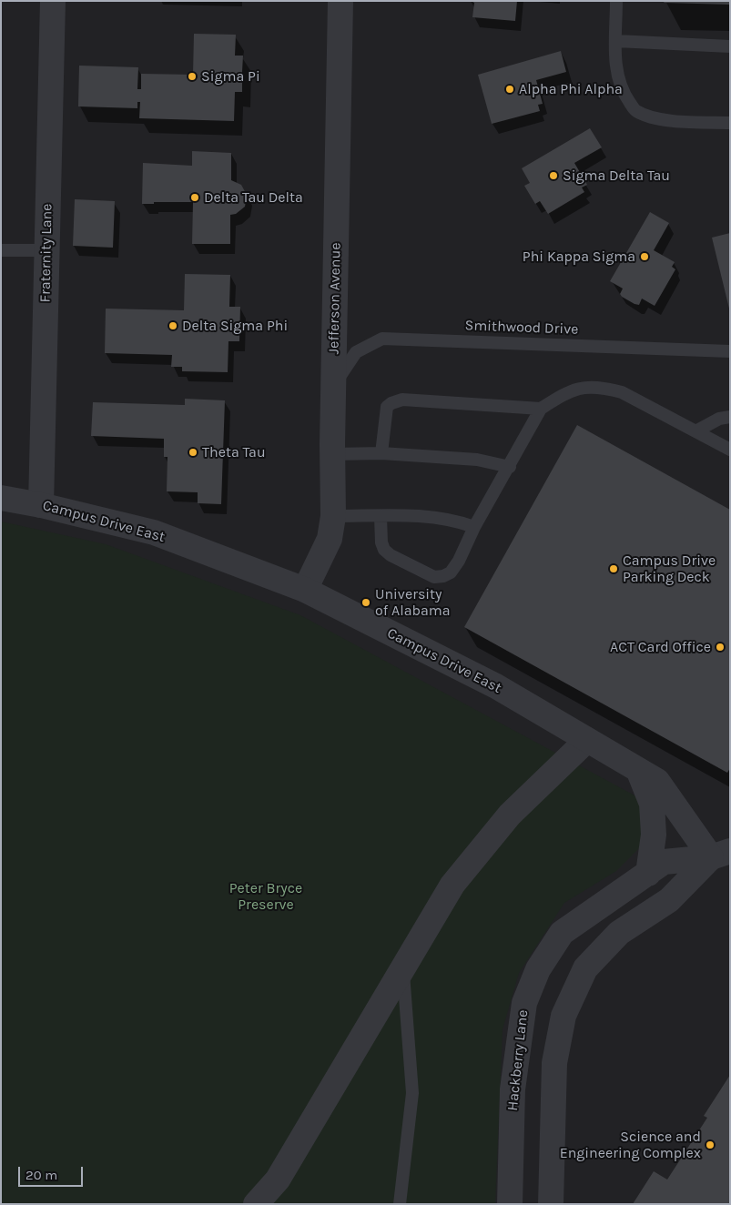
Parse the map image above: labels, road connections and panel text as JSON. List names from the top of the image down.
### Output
{
  "streets": {
    "street": [
      "Fraternity Lane",
      "Jefferson Avenue",
      "Campus Drive East",
      "Hackberry Lane"
    ],
    "lane": ["Smithwood Drive"]
  },
  "crossings": [
    ["Fraternity Lane", "Campus Drive East"],
    ["Jefferson Avenue", "Smithwood Drive"],
    ["Jefferson Avenue", "Campus Drive East"],
    ["Campus Drive East", "Hackberry Lane"]
  ],
  "parks": ["Peter Bryce Preserve"],
  "places": [
    "Sigma Pi",
    "Alpha Phi Alpha",
    "Sigma Delta Tau",
    "Delta Tau Delta",
    "Phi Kappa Sigma",
    "Delta Sigma Phi",
    "Theta Tau",
    "Campus Drive Parking Deck",
    "University of Alabama",
    "ACT Card Office",
    "Science and Engineering Complex"
  ],
  "scale_bar": "20 m"
}
